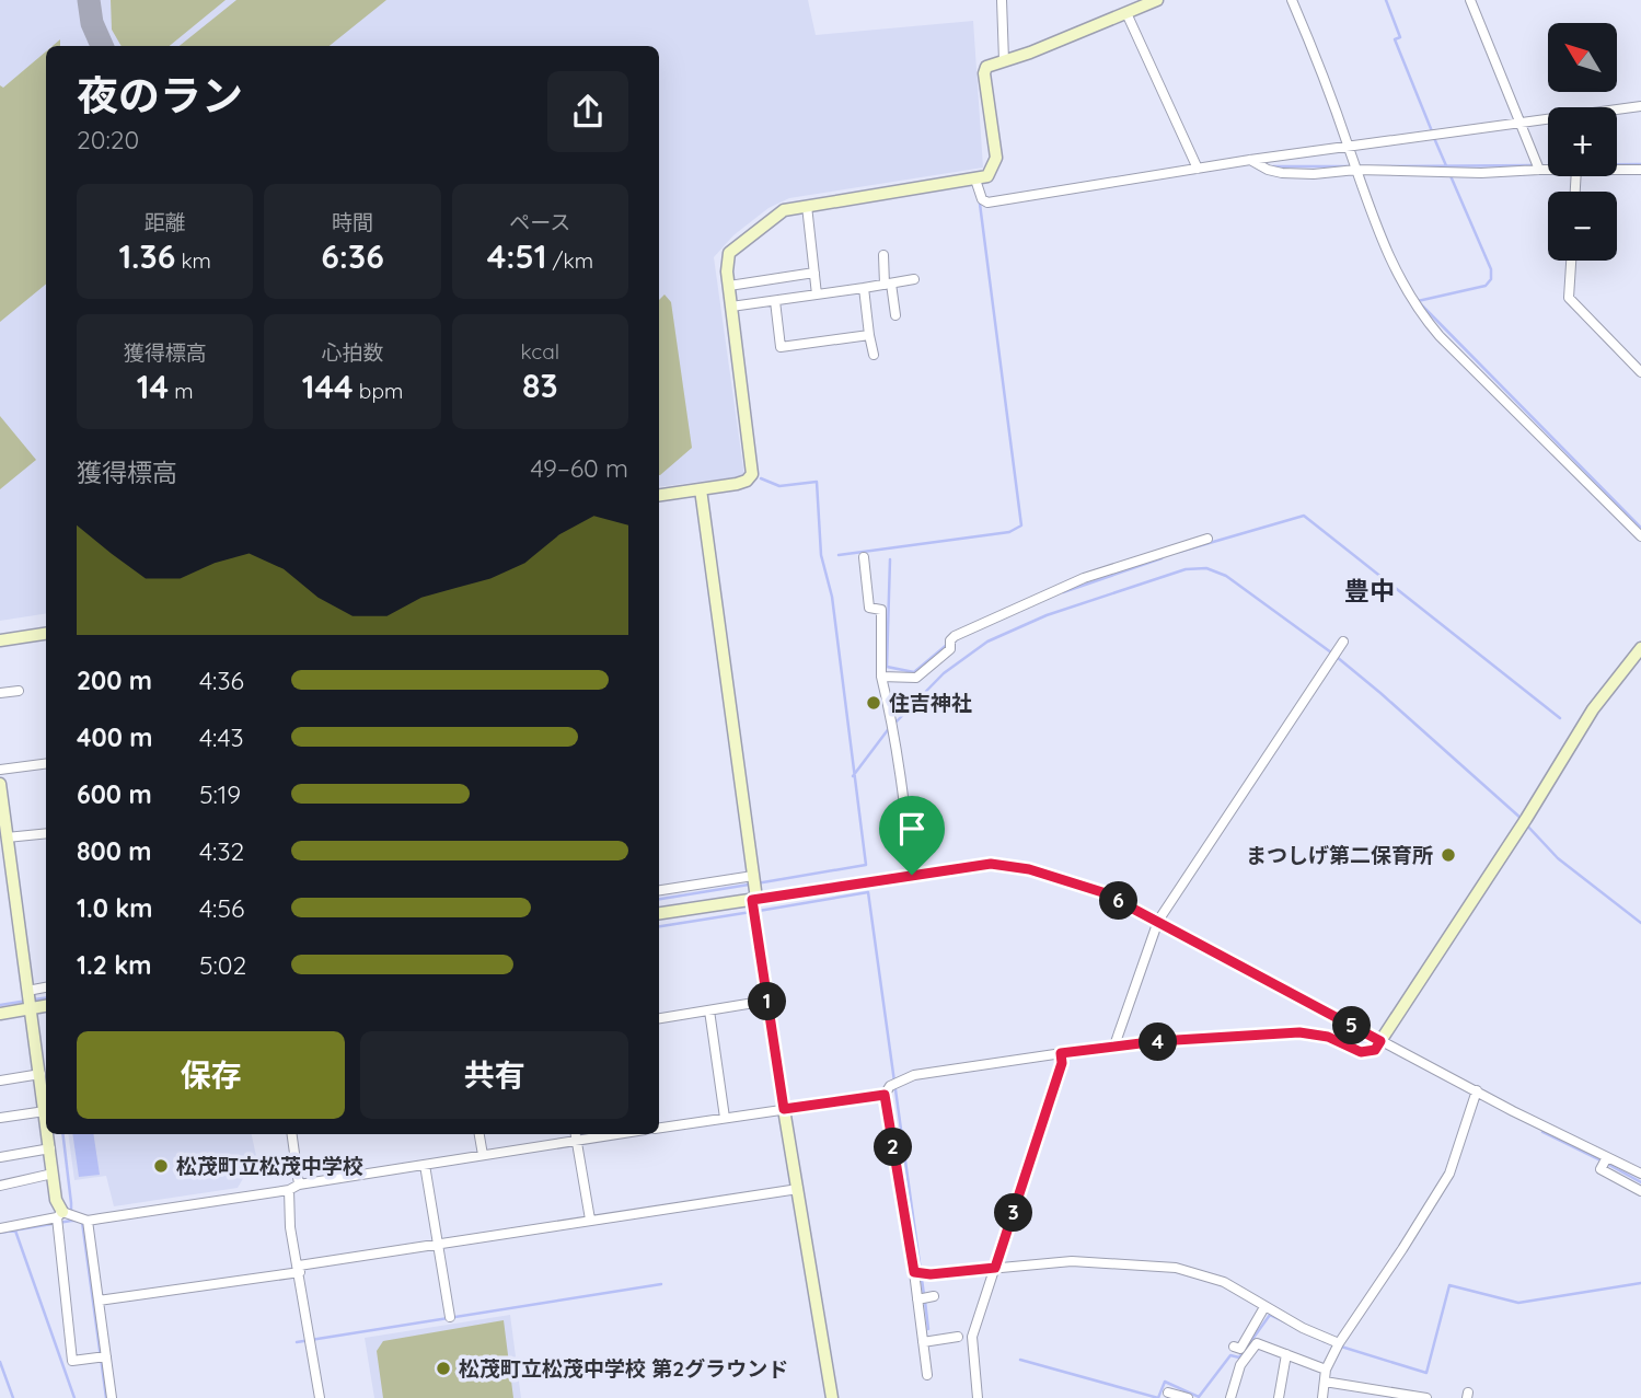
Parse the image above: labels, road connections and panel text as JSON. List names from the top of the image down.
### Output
{
  "districts": ["豊中"],
  "places": [
    "住吉神社",
    "まつしげ第二保育所",
    "松茂町立松茂中学校",
    "松茂町立松茂中学校 第2グラウンド"
  ],
  "north": "top left",
  "page": {
    "map_buttons": ["+", "−"],
    "heading": ["夜のラン", "20:20"],
    "stats": [
      ["距離", "1.36 km"],
      ["時間", "6:36"],
      ["ペース", "4:51 /km"],
      ["獲得標高", "14 m"],
      ["心拍数", "144 bpm"],
      ["kcal", "83"]
    ],
    "chart": ["獲得標高", "49–60 m"],
    "list": [
      {
        "name": "200 m",
        "note": "4:36"
      },
      {
        "name": "400 m",
        "note": "4:43"
      },
      {
        "name": "600 m",
        "note": "5:19"
      },
      {
        "name": "800 m",
        "note": "4:32"
      },
      {
        "name": "1.0 km",
        "note": "4:56"
      },
      {
        "name": "1.2 km",
        "note": "5:02"
      }
    ],
    "pins": [
      "6",
      "1",
      "5",
      "4",
      "2",
      "3"
    ],
    "buttons": ["保存", "共有"]
  }
}
